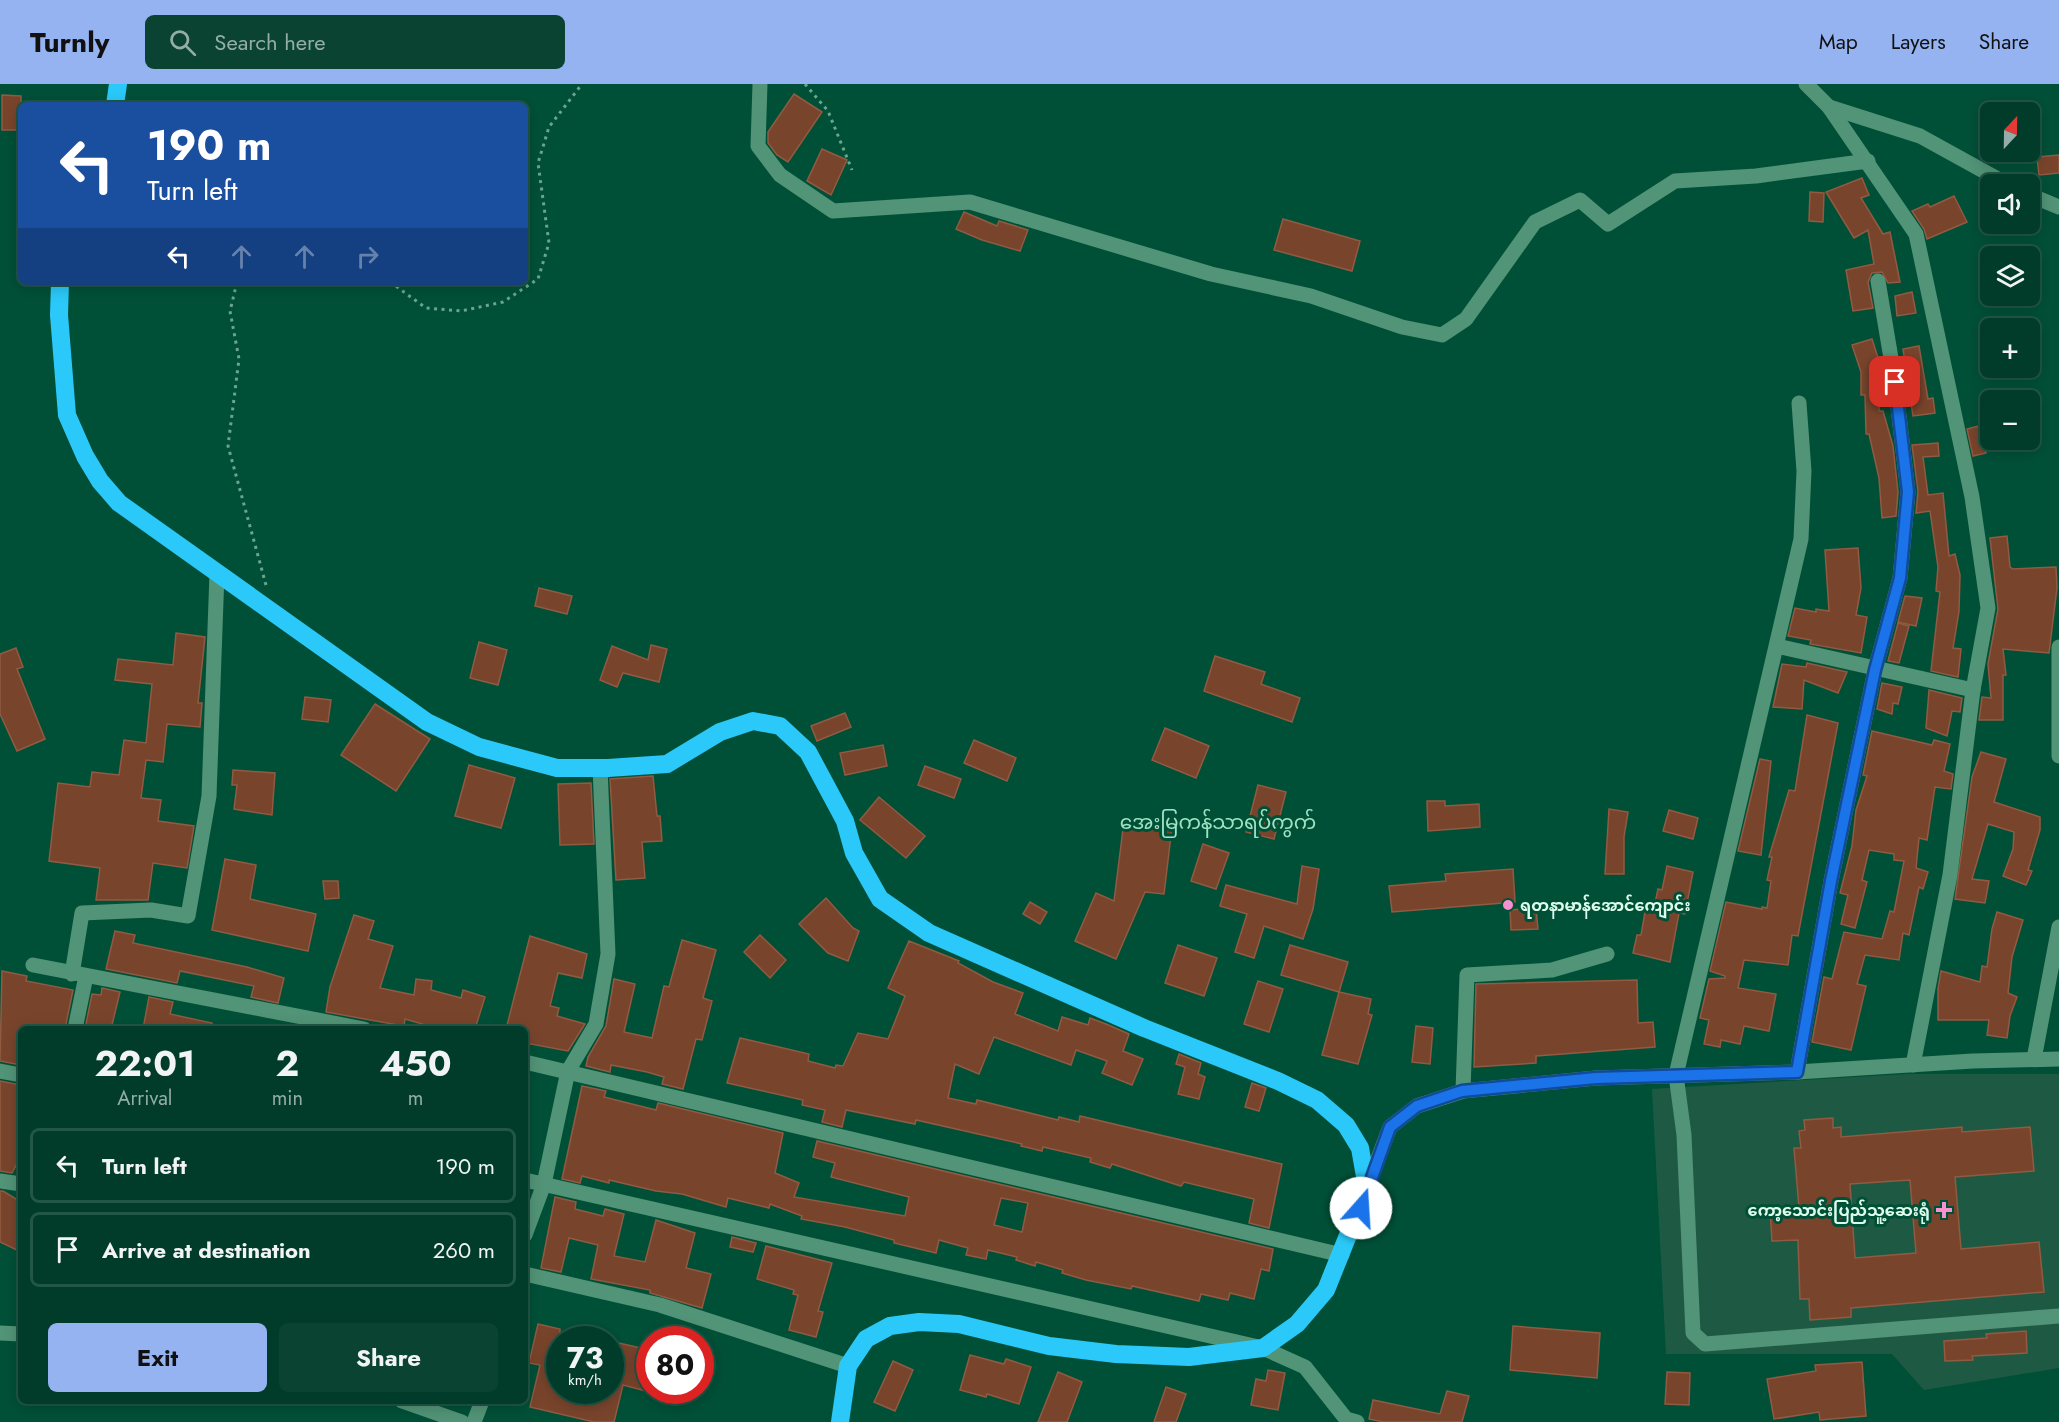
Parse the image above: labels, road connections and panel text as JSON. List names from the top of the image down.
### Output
{
  "districts": ["အေးမြကန်သာရပ်ကွက်"],
  "places": {
    "other": ["ရတနာမာန်အောင်ကျောင်း"],
    "health": ["ကော့သောင်းပြည်သူ့ဆေးရုံ"]
  },
  "north": "top",
  "page": {
    "header": "Turnly",
    "search": "Search here",
    "nav": ["Map", "Layers", "Share"],
    "map_buttons": ["+", "−"],
    "turn": ["190 m", "Turn left"],
    "eta": [
      "22:01",
      "Arrival",
      "2",
      "min",
      "450",
      "m"
    ],
    "list": [
      {
        "name": "Turn left",
        "value": "190 m"
      },
      {
        "name": "Arrive at destination",
        "value": "260 m"
      }
    ],
    "buttons": ["Exit", "Share"],
    "speed": "73 km/h",
    "limit": "80"
  }
}
